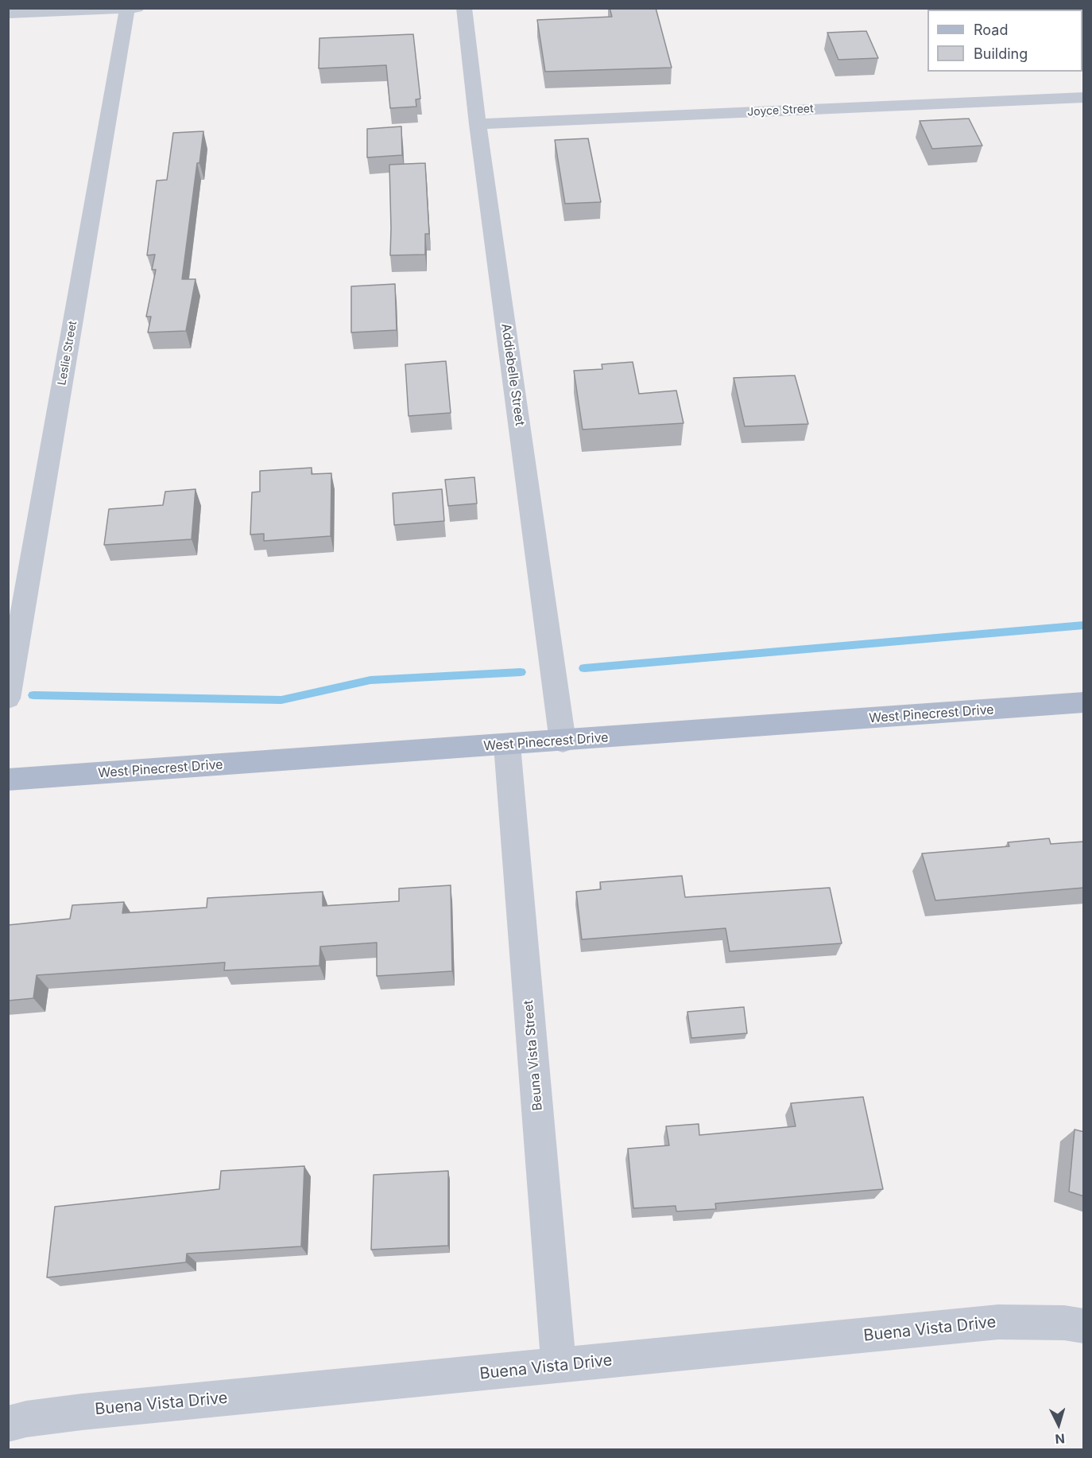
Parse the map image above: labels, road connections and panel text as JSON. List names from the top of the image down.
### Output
{
  "streets": {
    "main road": ["West Pinecrest Drive"],
    "street": [
      "Joyce Street",
      "Leslie Street",
      "Addiebelle Street",
      "Beuna Vista Street",
      "Buena Vista Drive"
    ]
  },
  "crossings": [
    ["Joyce Street", "Addiebelle Street"],
    ["Addiebelle Street", "West Pinecrest Drive"],
    ["West Pinecrest Drive", "Beuna Vista Street"],
    ["Beuna Vista Street", "Buena Vista Drive"]
  ],
  "legend": ["Road", "Building"],
  "north": "bottom"
}
